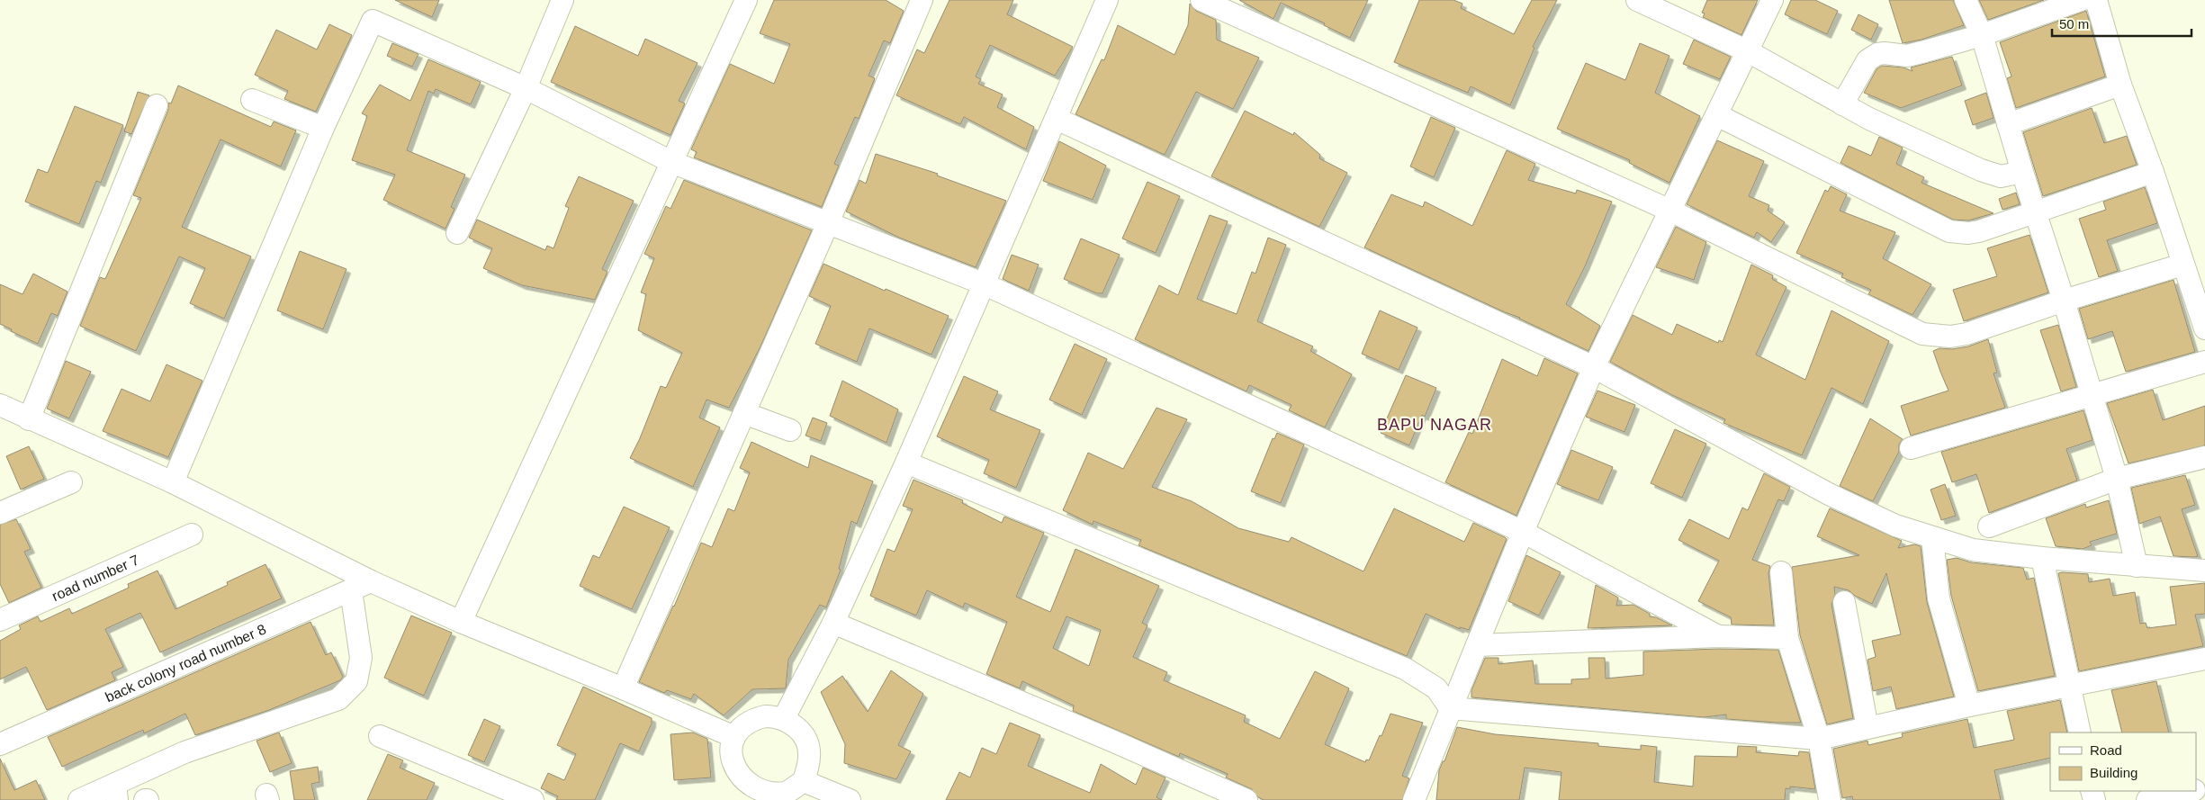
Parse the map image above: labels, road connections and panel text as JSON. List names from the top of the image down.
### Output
{
  "streets": {
    "street": ["road number 7", "back colony road number 8"]
  },
  "districts": ["BAPU NAGAR"],
  "legend": ["Road", "Building"],
  "scale_bar": "50 m"
}
